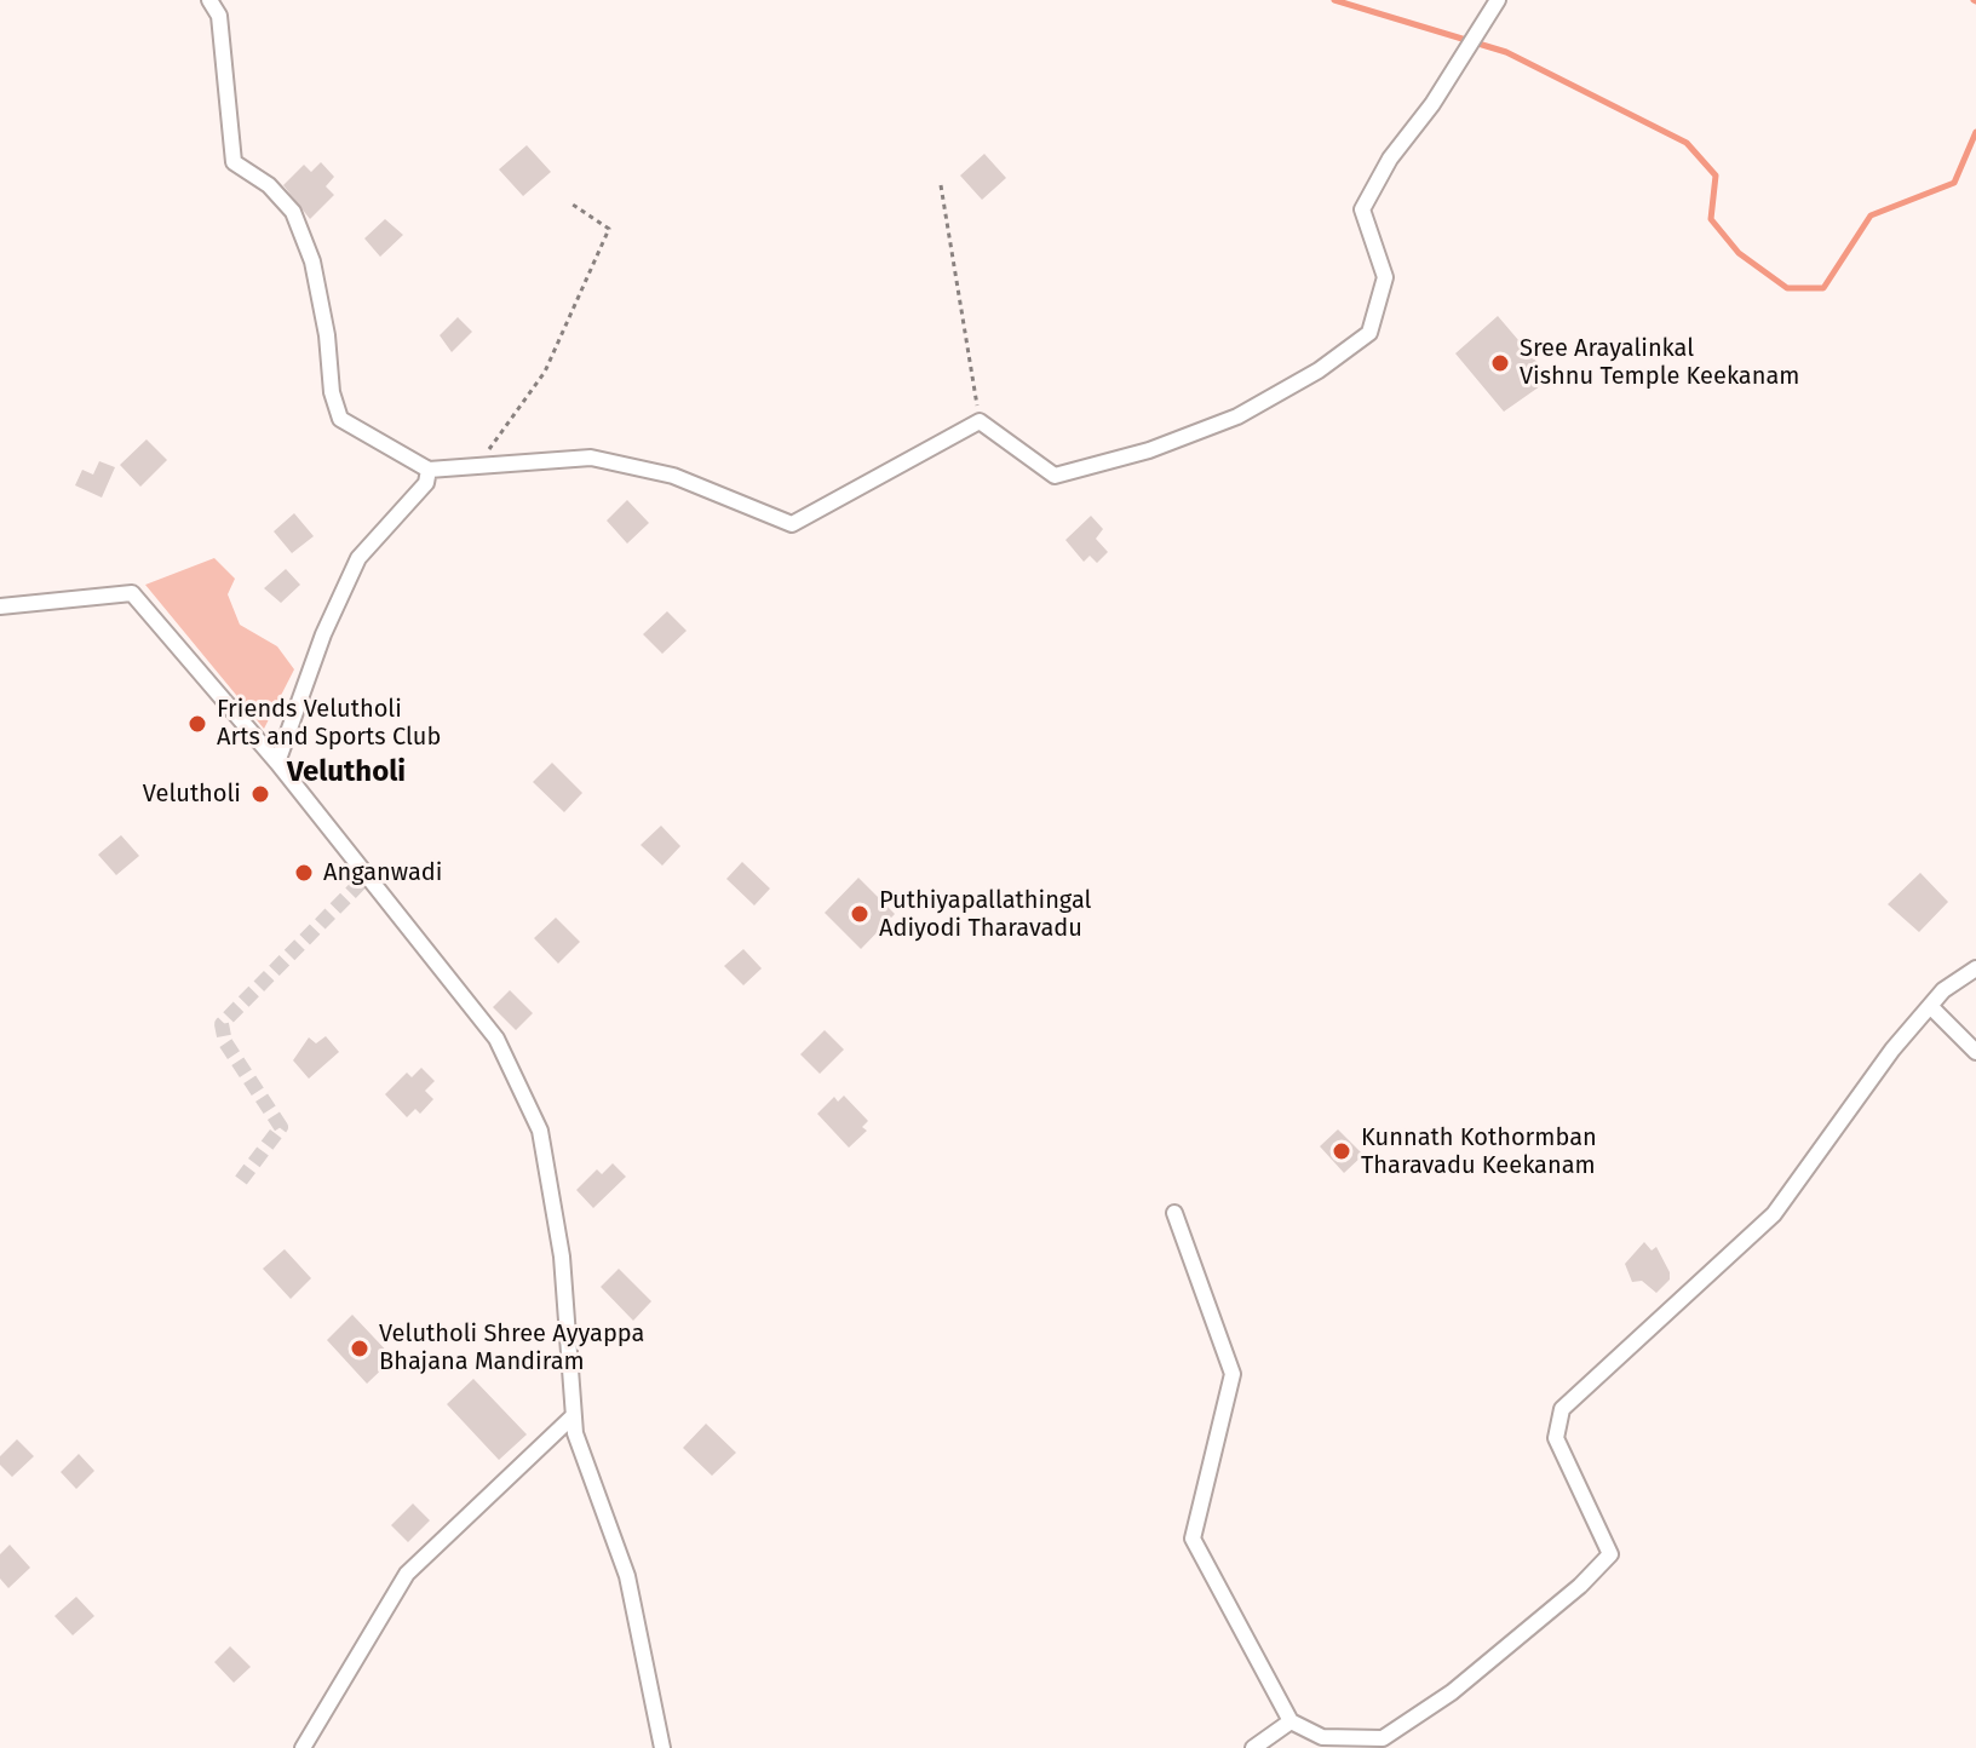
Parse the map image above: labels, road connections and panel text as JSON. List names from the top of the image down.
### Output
{
  "districts": ["Velutholi"],
  "places": [
    "Sree Arayalinkal Vishnu Temple Keekanam",
    "Friends Velutholi Arts and Sports Club",
    "Velutholi",
    "Anganwadi",
    "Puthiyapallathingal Adiyodi Tharavadu",
    "Kunnath Kothormban Tharavadu Keekanam",
    "Velutholi Shree Ayyappa Bhajana Mandiram"
  ]
}
